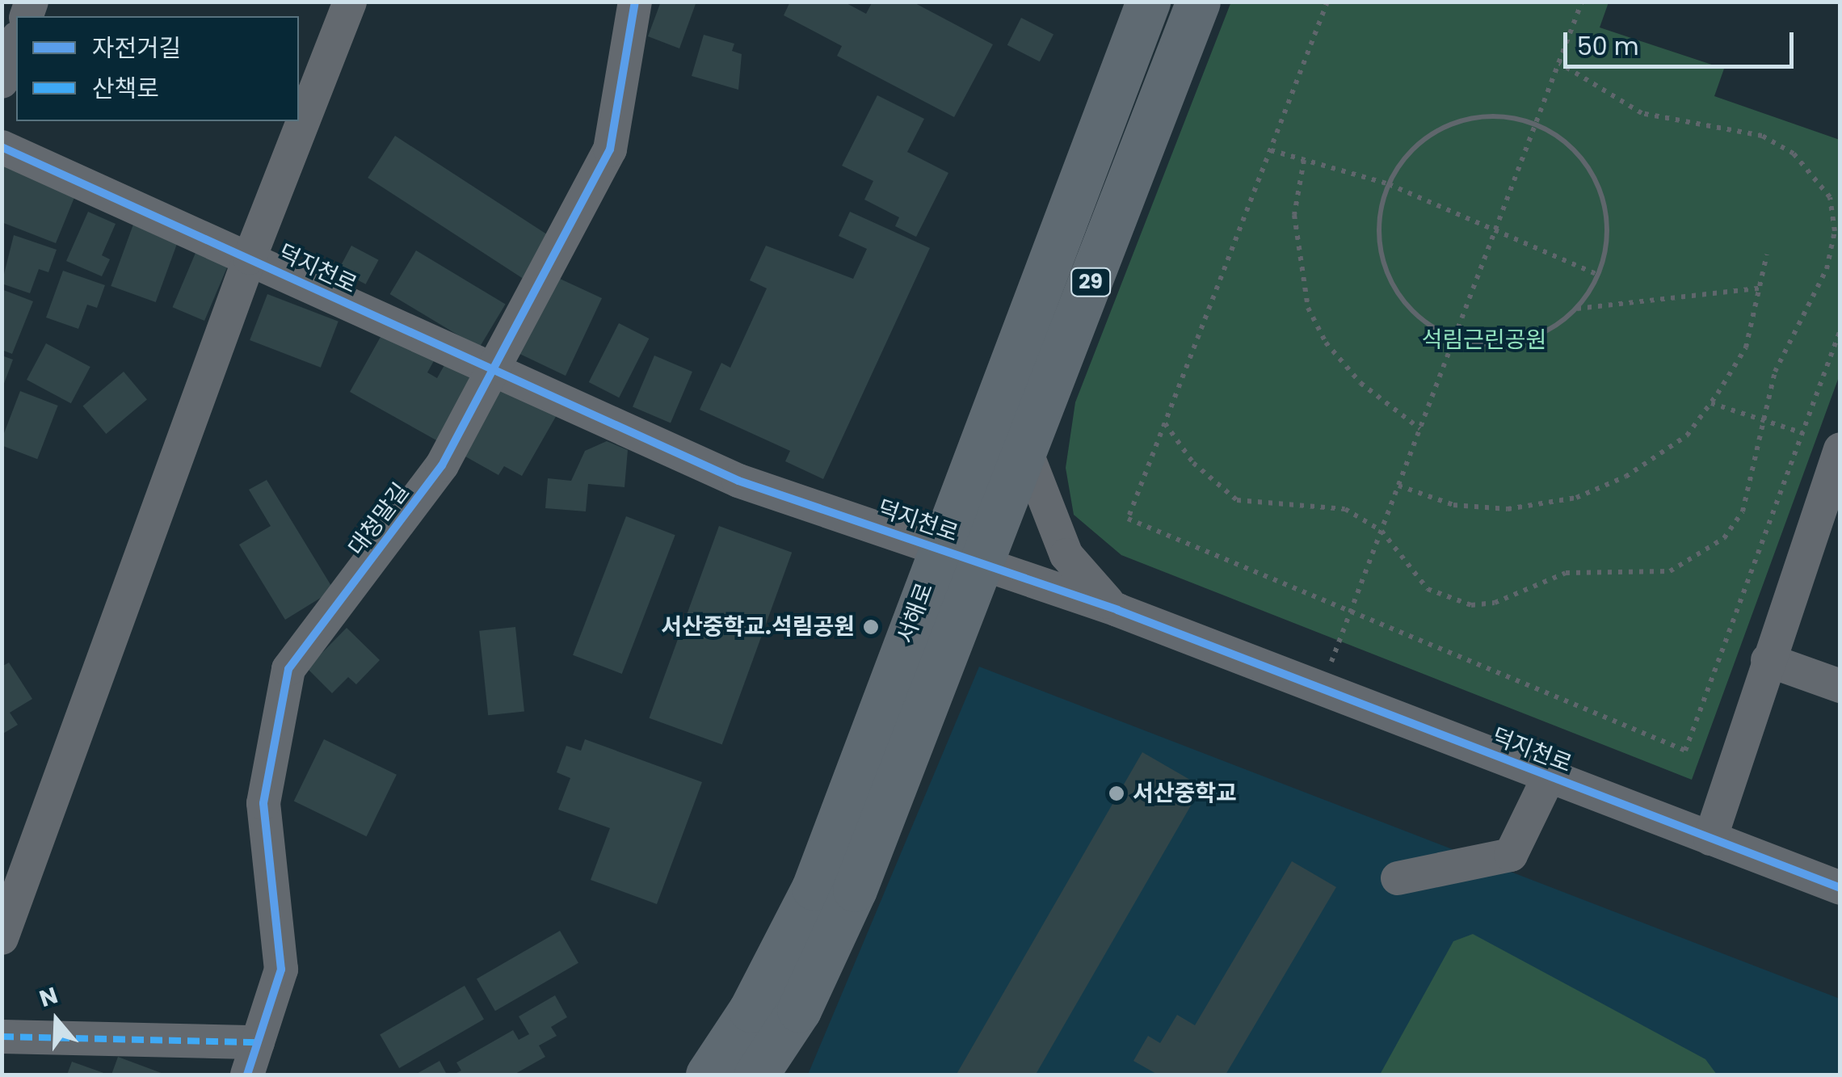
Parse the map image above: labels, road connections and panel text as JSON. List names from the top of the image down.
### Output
{
  "streets": {
    "main road": ["29", "서해로"],
    "street": ["덕지천로", "대청말길"]
  },
  "crossings": [
    ["덕지천로", "대청말길"],
    ["덕지천로", "서해로"]
  ],
  "parks": ["석림근린공원"],
  "places": ["서산중학교.석림공원", "서산중학교"],
  "legend": ["자전거길", "산책로"],
  "scale_bar": "50 m",
  "north": "top"
}
